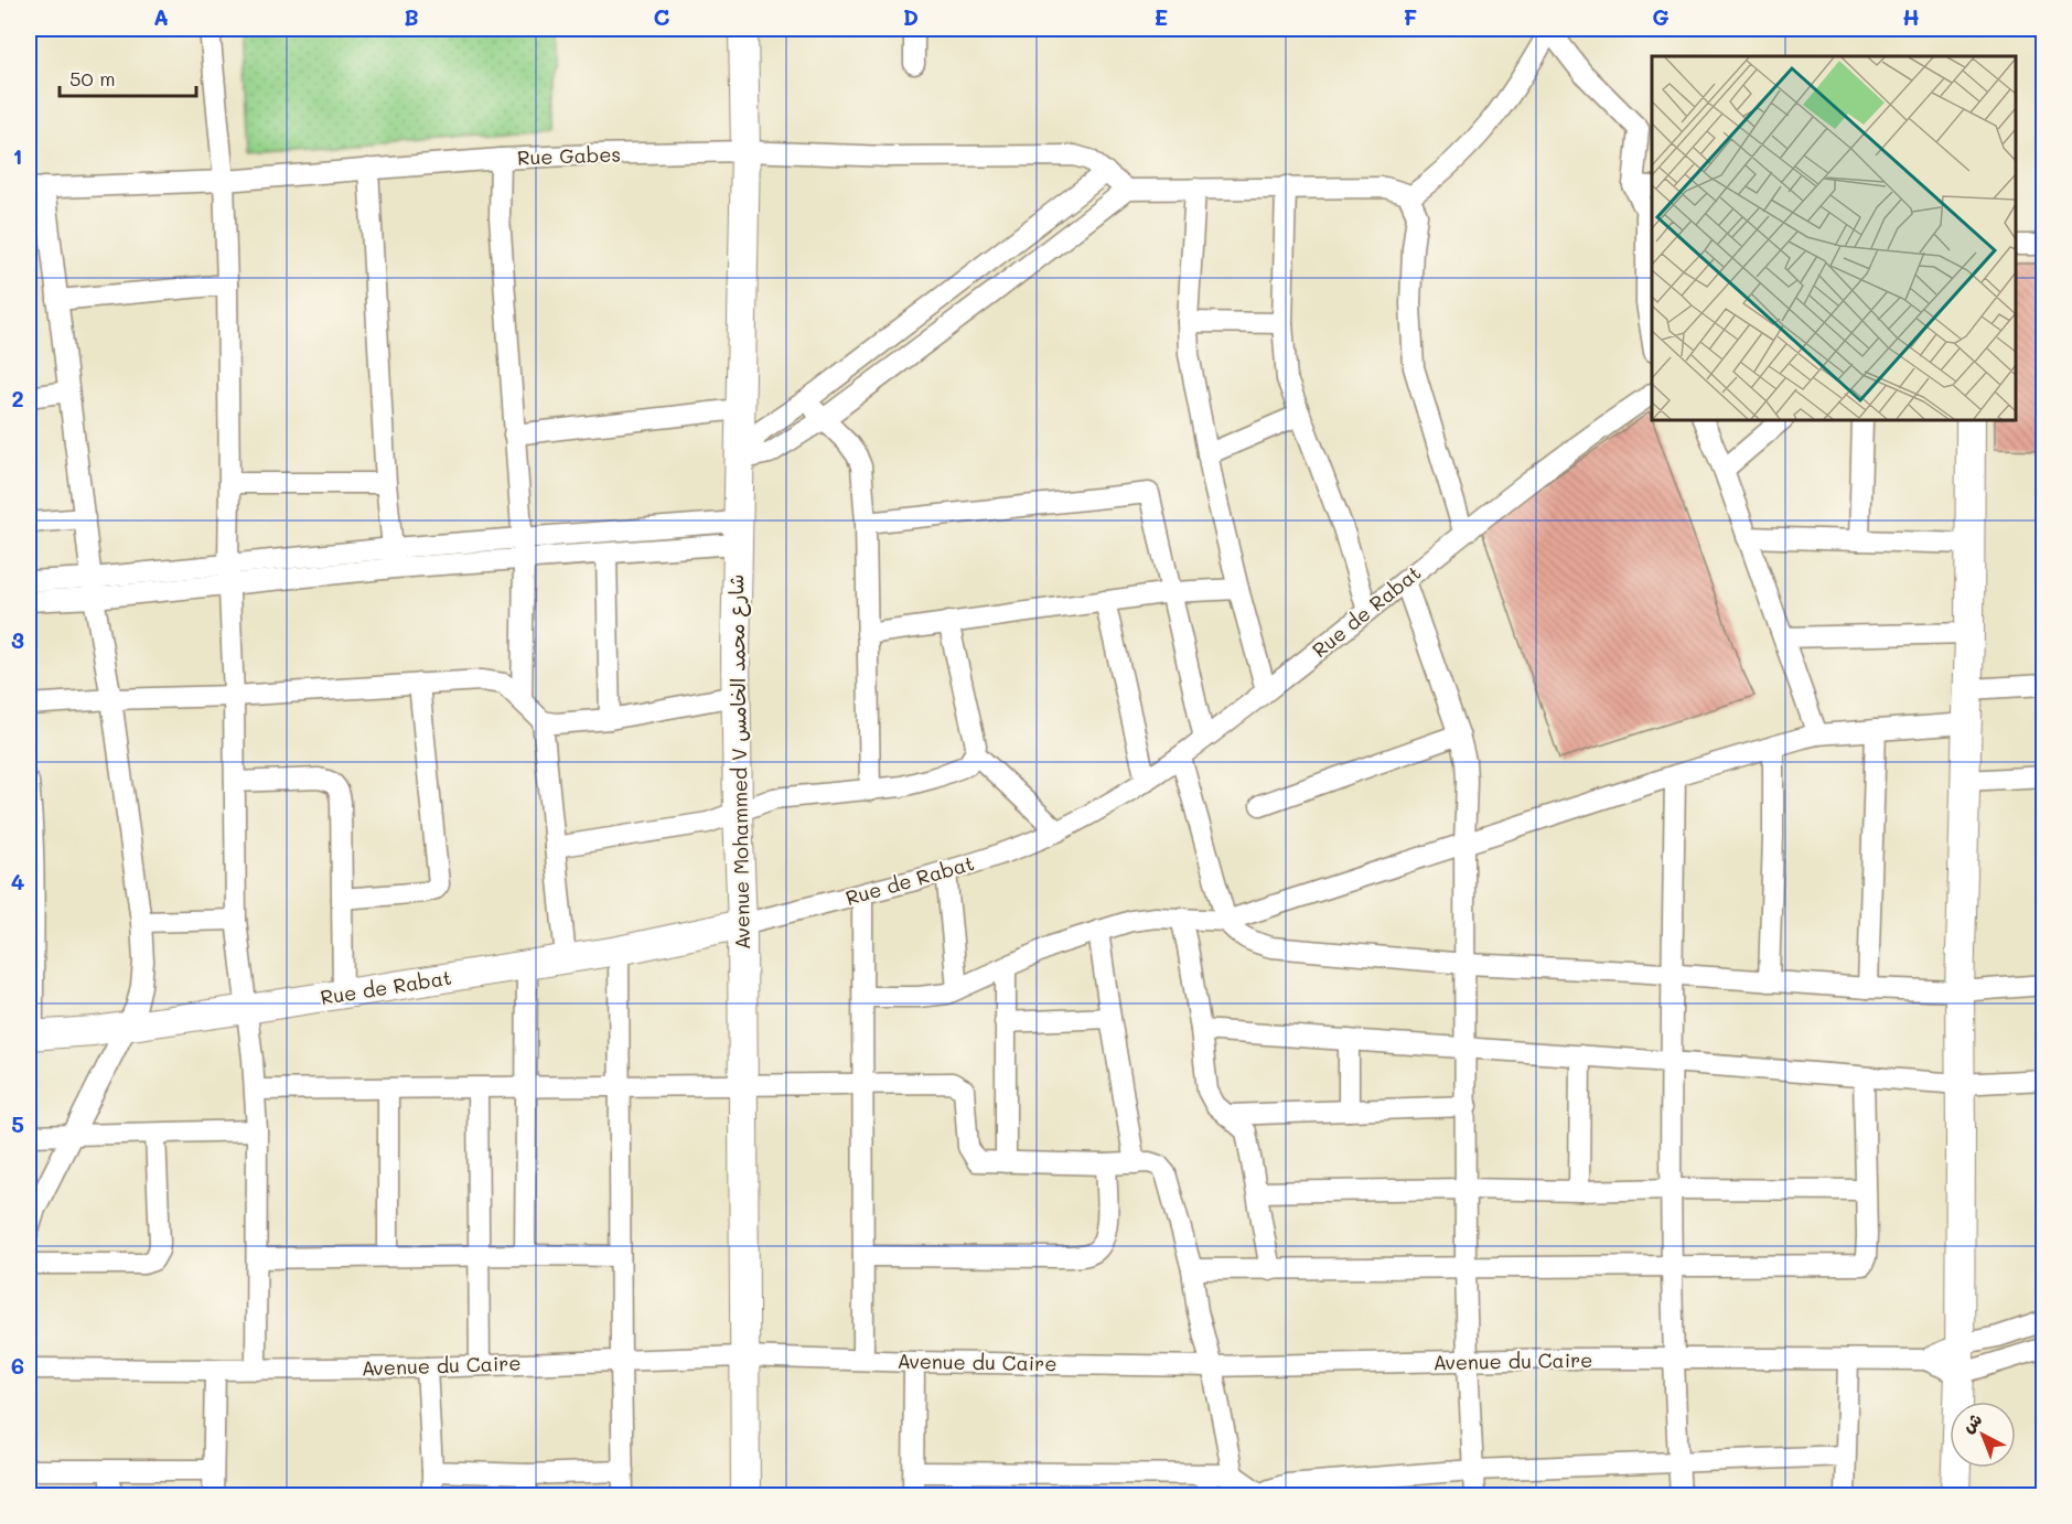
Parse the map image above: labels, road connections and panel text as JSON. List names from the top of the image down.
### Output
{
  "streets": {
    "street": [
      "Rue Gabes",
      "Rue de Rabat",
      "Avenue Mohammed V شارع محمد الخامس",
      "Avenue du Caire"
    ]
  },
  "crossings": [
    ["Rue Gabes", "Avenue Mohammed V شارع محمد الخامس"],
    ["Rue de Rabat", "Avenue Mohammed V شارع محمد الخامس"],
    ["Avenue Mohammed V شارع محمد الخامس", "Avenue du Caire"]
  ],
  "scale_bar": "50 m",
  "north": "top left",
  "grid": {
    "columns": [
      "A",
      "B",
      "C",
      "D",
      "E",
      "F",
      "G",
      "H"
    ],
    "rows": [
      "1",
      "2",
      "3",
      "4",
      "5",
      "6"
    ]
  }
}
